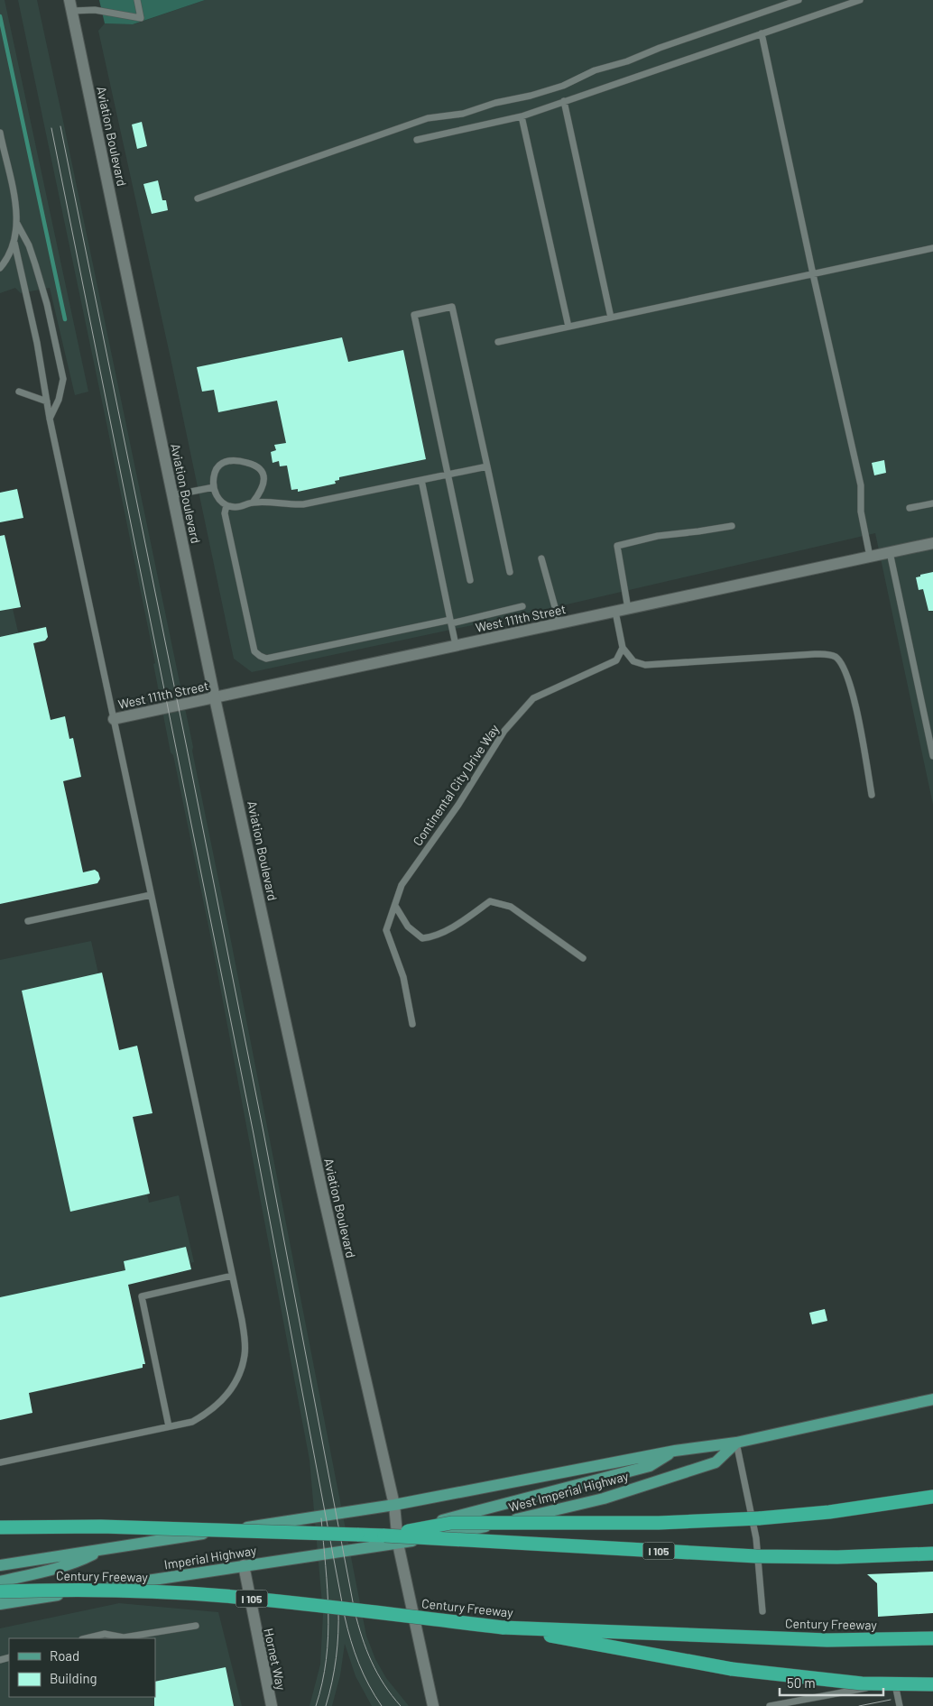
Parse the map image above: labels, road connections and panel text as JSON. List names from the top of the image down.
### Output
{
  "streets": {
    "highway": ["I 105", "Century Freeway"],
    "main road": [
      "Aviation Boulevard",
      "West 111th Street",
      "West Imperial Highway",
      "Imperial Highway",
      "Hornet Way"
    ],
    "lane": ["Continental City Drive Way"]
  },
  "crossings": [
    ["Aviation Boulevard", "West 111th Street"],
    ["Aviation Boulevard", "West Imperial Highway"],
    ["Aviation Boulevard", "Imperial Highway"],
    ["West Imperial Highway", "Imperial Highway"],
    ["Imperial Highway", "Hornet Way"]
  ],
  "legend": ["Road", "Building"],
  "scale_bar": "50 m"
}
